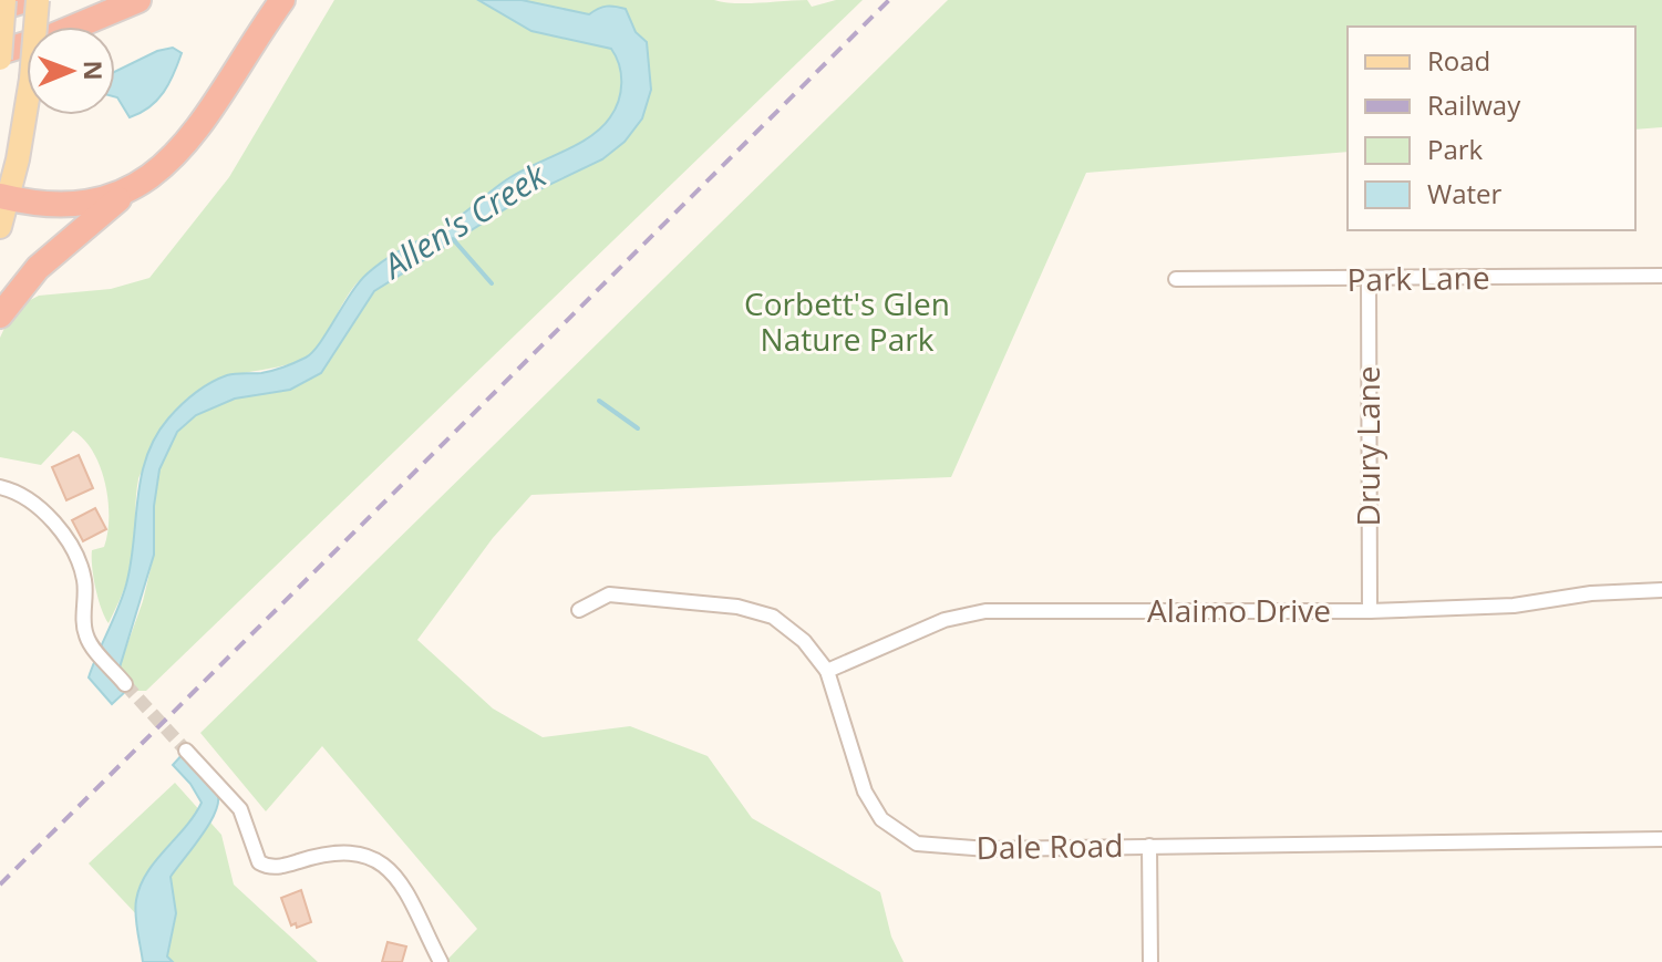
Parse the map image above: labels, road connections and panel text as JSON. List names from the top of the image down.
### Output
{
  "streets": {
    "street": [
      "Park Lane",
      "Drury Lane",
      "Alaimo Drive",
      "Dale Road"
    ]
  },
  "crossings": [
    ["Park Lane", "Drury Lane"],
    ["Drury Lane", "Alaimo Drive"],
    ["Alaimo Drive", "Dale Road"]
  ],
  "water": ["Allen's Creek"],
  "parks": ["Corbett's Glen Nature Park"],
  "legend": [
    "Road",
    "Railway",
    "Park",
    "Water"
  ],
  "north": "right"
}
